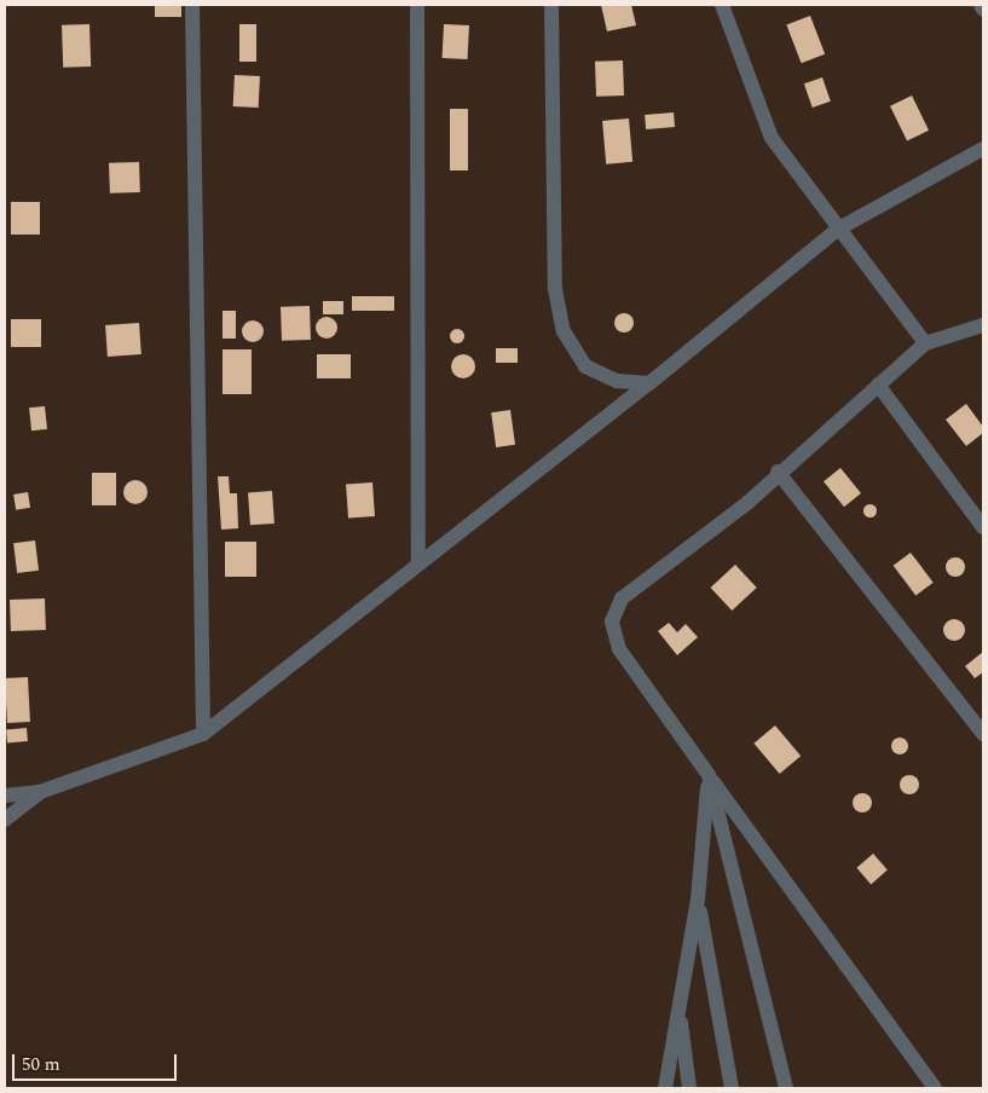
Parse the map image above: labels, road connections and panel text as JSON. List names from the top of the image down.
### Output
{
  "scale_bar": "50 m"
}
